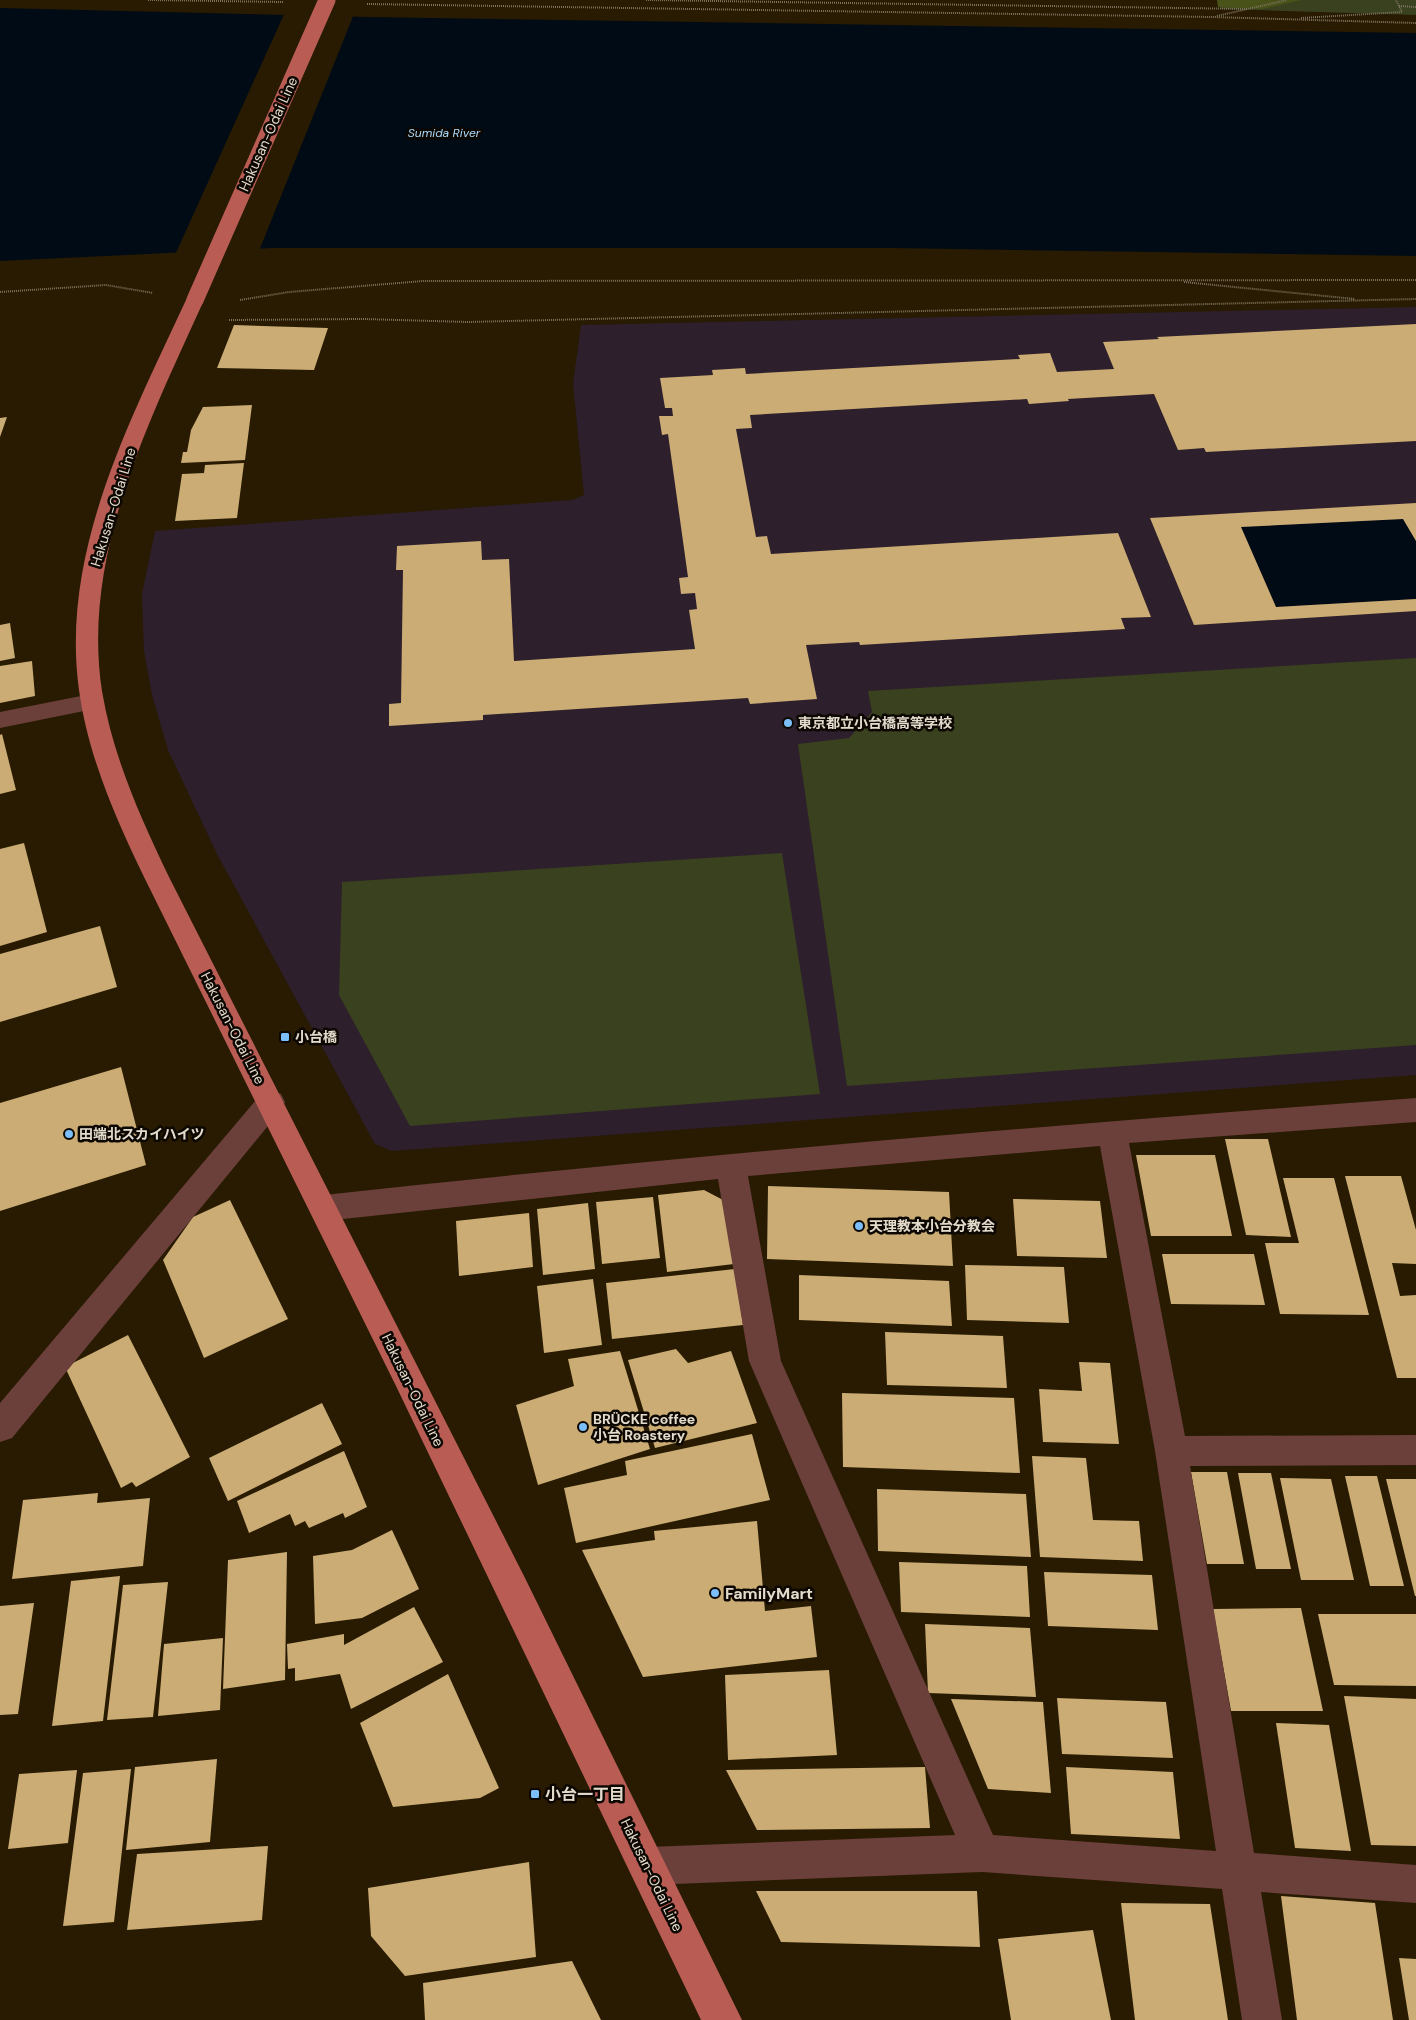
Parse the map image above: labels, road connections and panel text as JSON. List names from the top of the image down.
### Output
{
  "streets": {
    "main road": ["Hakusan-Odai Line"]
  },
  "water": ["Sumida River"],
  "places": {
    "other": [
      "東京都立小台橋高等学校",
      "田端北スカイハイツ",
      "天理教本小台分教会",
      "BRÜCKE coffee 小台 Roastery",
      "FamilyMart"
    ],
    "transit": ["小台橋", "小台一丁目"]
  }
}
